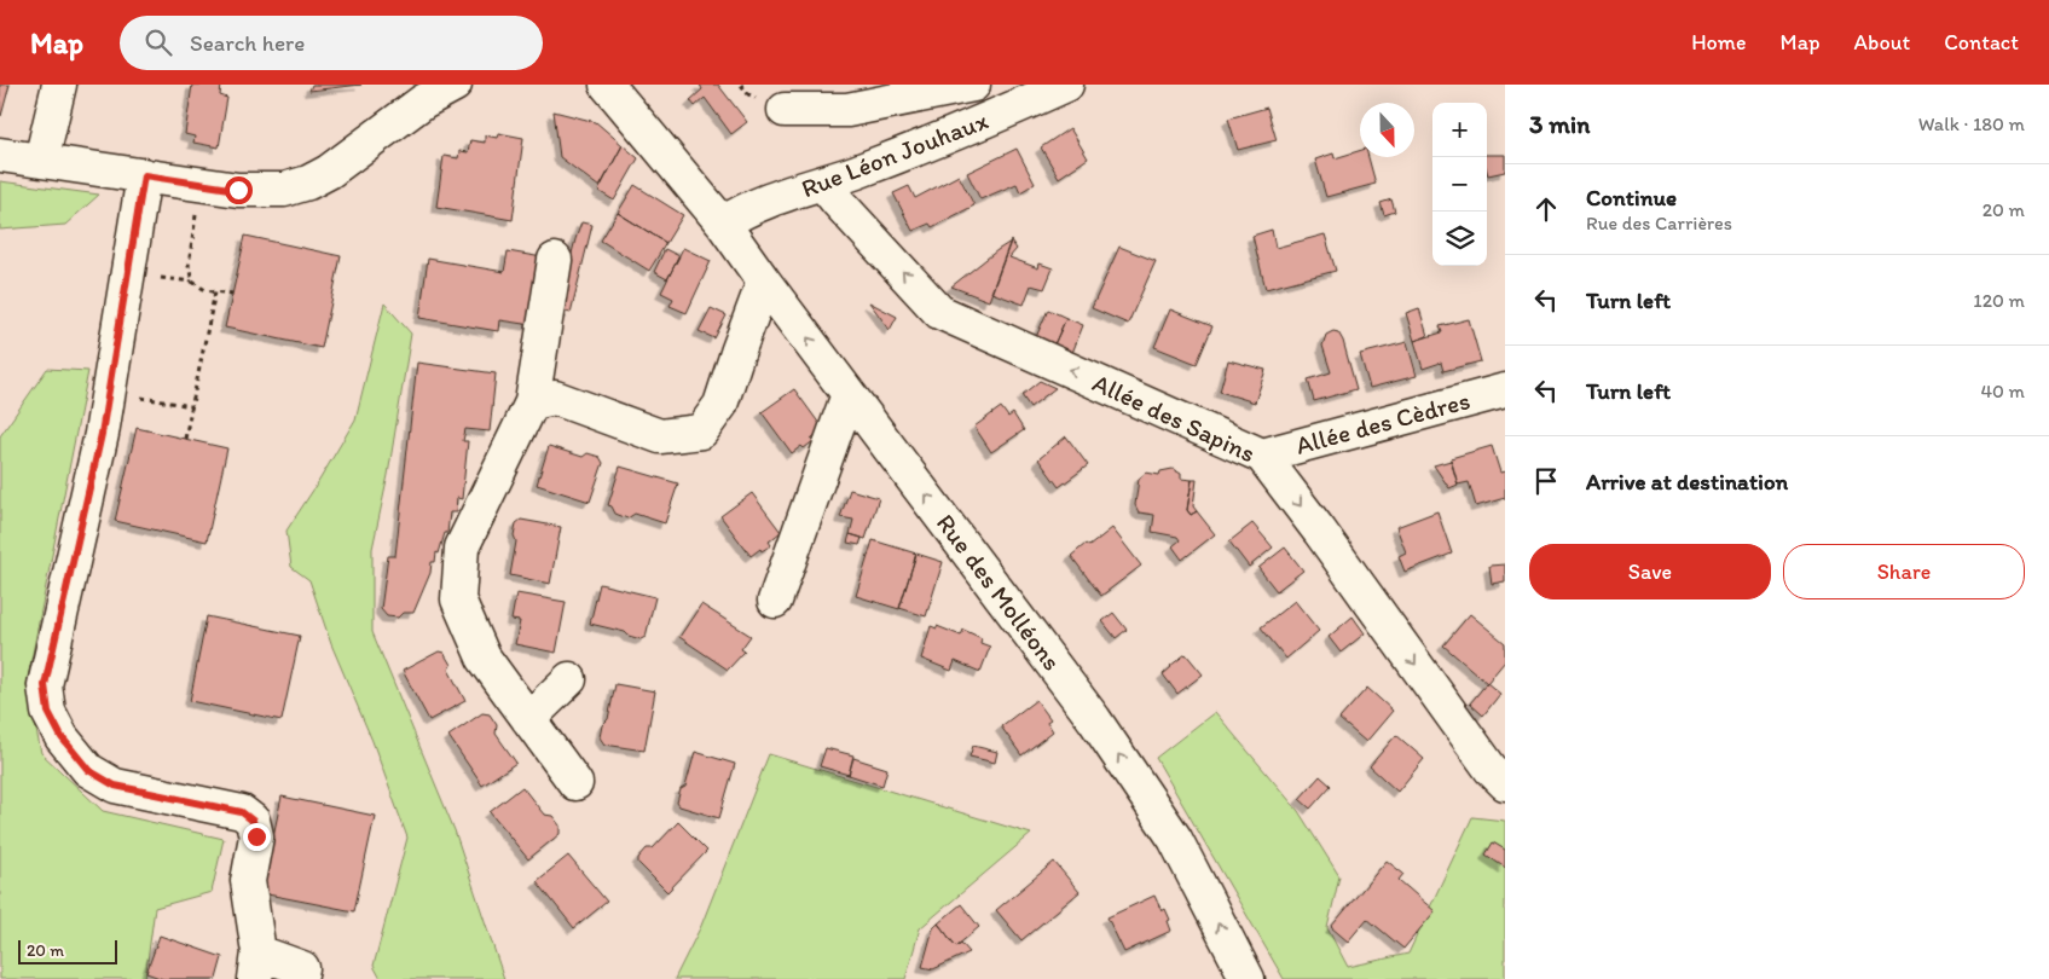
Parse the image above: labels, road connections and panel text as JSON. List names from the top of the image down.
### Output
{
  "streets": {
    "street": [
      "Rue Léon Jouhaux",
      "Allée des Sapins",
      "Allée des Cèdres",
      "Rue des Molléons"
    ]
  },
  "crossings": [
    ["Rue Léon Jouhaux", "Allée des Sapins"],
    ["Rue Léon Jouhaux", "Rue des Molléons"],
    ["Allée des Sapins", "Allée des Cèdres"]
  ],
  "one_way": ["Rue des Molléons"],
  "scale_bar": "20 m",
  "north": "bottom",
  "page": {
    "header": "Map",
    "search": "Search here",
    "nav": [
      "Home",
      "Map",
      "About",
      "Contact"
    ],
    "heading": ["3 min", "Walk · 180 m"],
    "map_buttons": ["+", "−"],
    "list": [
      ["Continue", "Rue des Carrières", "20 m"],
      ["Turn left", "120 m"],
      ["Turn left", "40 m"],
      "Arrive at destination"
    ],
    "buttons": ["Save", "Share"],
    "scale": "20 m"
  }
}
